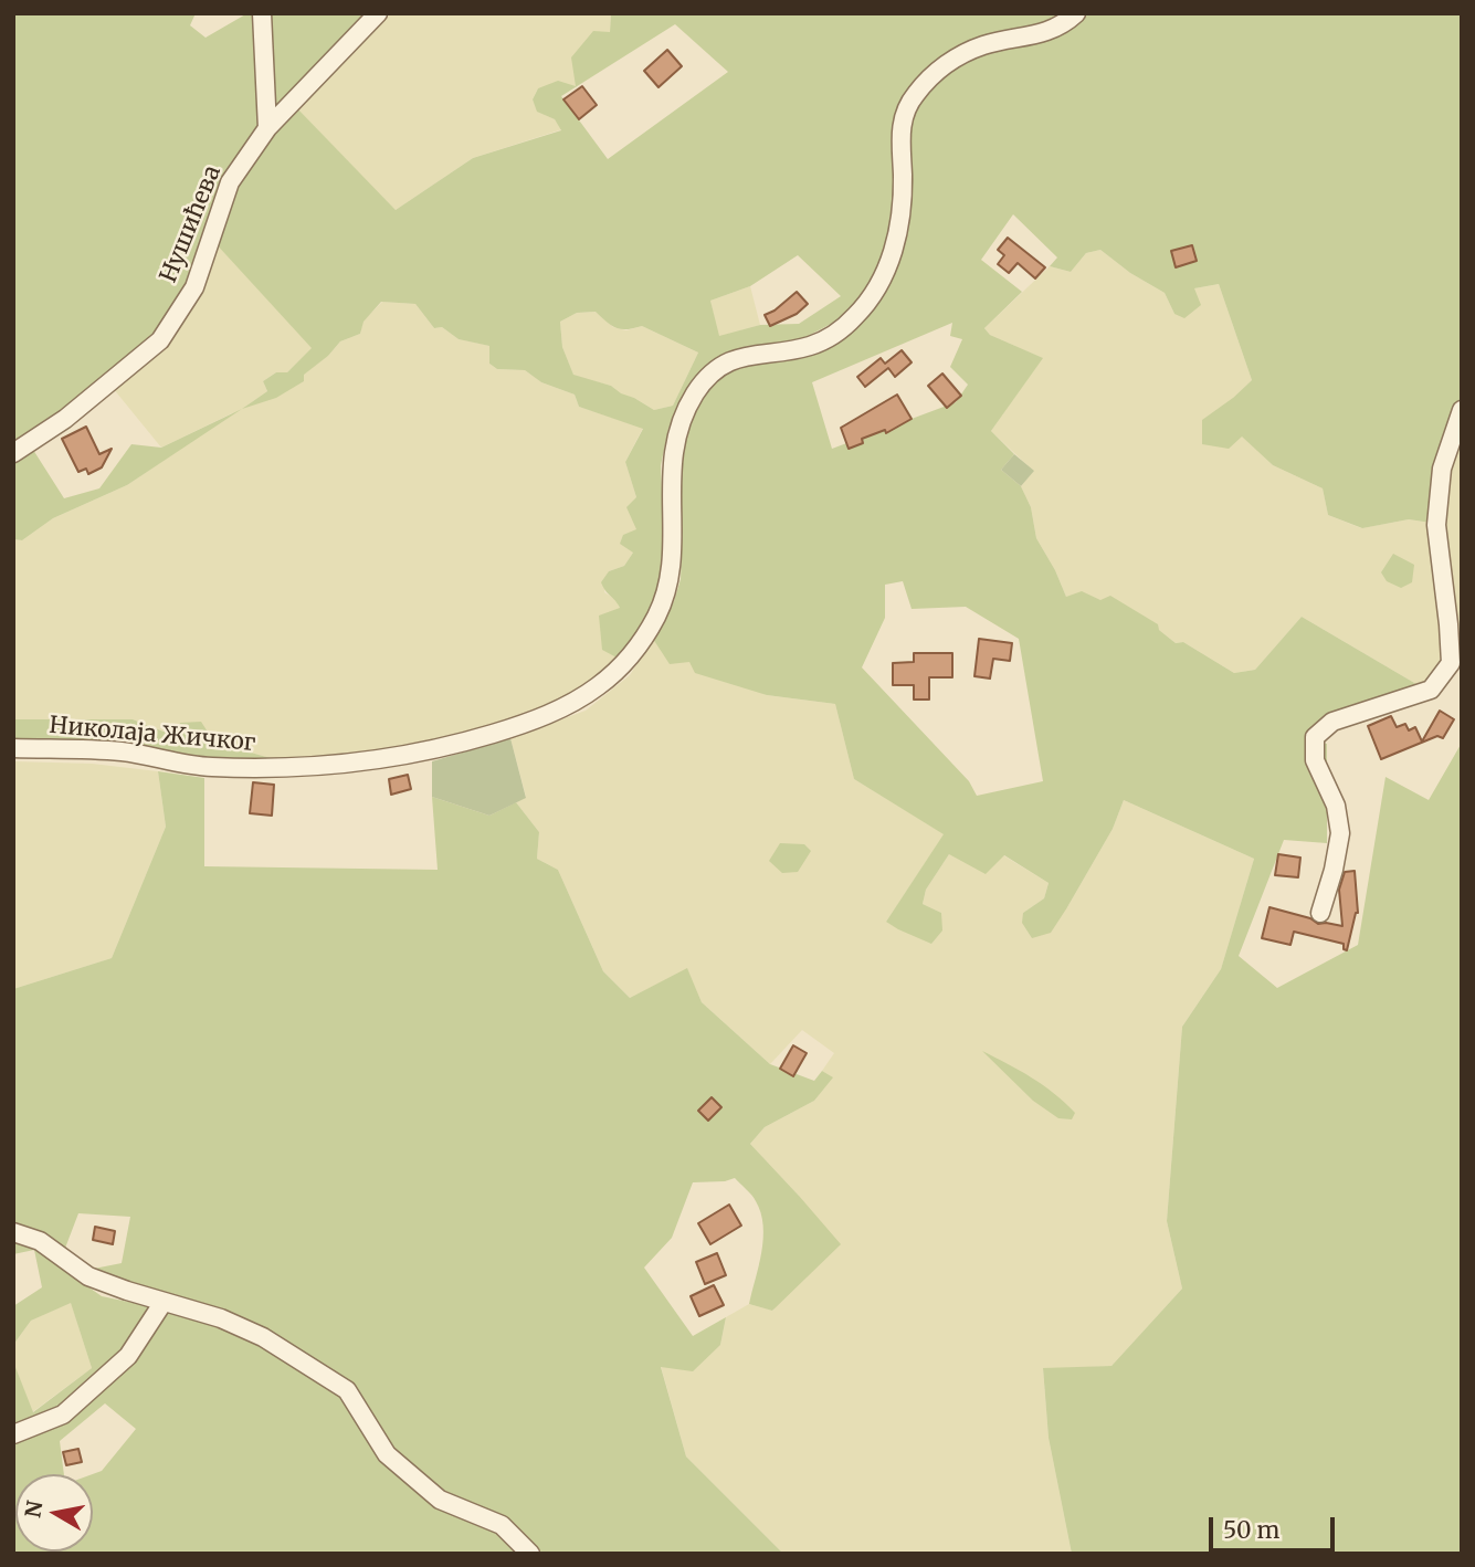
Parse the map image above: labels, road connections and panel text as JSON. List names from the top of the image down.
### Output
{
  "streets": {
    "street": ["Нушићева", "Николаја Жичког"]
  },
  "scale_bar": "50 m",
  "north": "left"
}
